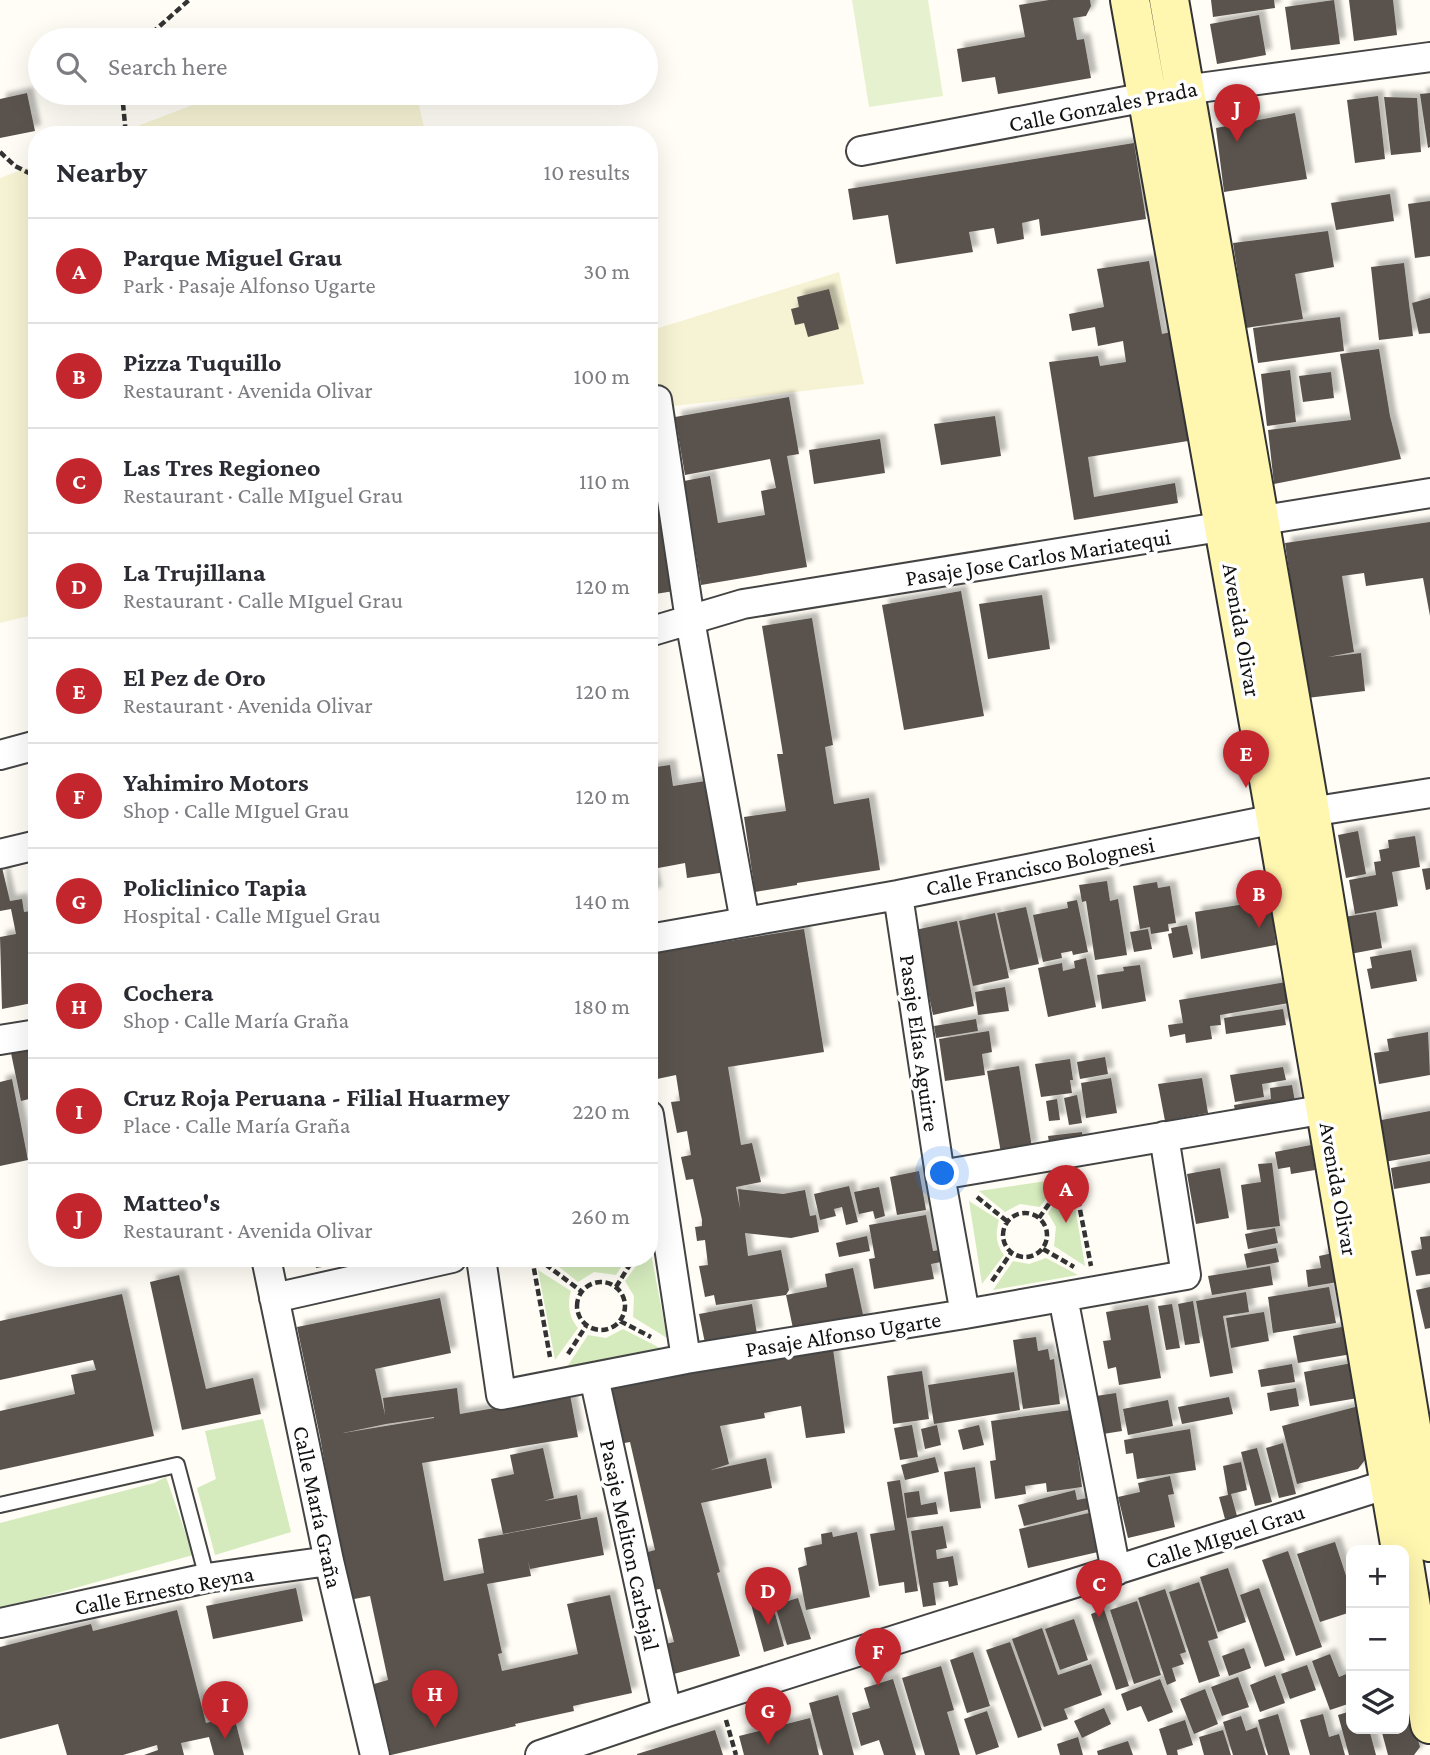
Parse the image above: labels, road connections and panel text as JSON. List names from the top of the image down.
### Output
{
  "streets": {
    "street": [
      "Calle Gonzales Prada",
      "Pasaje Jose Carlos Mariatequi",
      "Avenida Olivar",
      "Calle Francisco Bolognesi",
      "Pasaje Elías Aguirre",
      "Pasaje Alfonso Ugarte",
      "Calle María Graña",
      "Calle MIguel Grau",
      "Pasaje Meliton Carbajal",
      "Calle Ernesto Reyna"
    ]
  },
  "crossings": [
    ["Calle Gonzales Prada", "Avenida Olivar"],
    ["Pasaje Jose Carlos Mariatequi", "Avenida Olivar"],
    ["Avenida Olivar", "Calle Francisco Bolognesi"],
    ["Avenida Olivar", "Calle MIguel Grau"],
    ["Calle Francisco Bolognesi", "Pasaje Elías Aguirre"],
    ["Pasaje Elías Aguirre", "Pasaje Alfonso Ugarte"],
    ["Pasaje Alfonso Ugarte", "Pasaje Meliton Carbajal"],
    ["Calle María Graña", "Calle Ernesto Reyna"],
    ["Calle MIguel Grau", "Pasaje Meliton Carbajal"]
  ],
  "page": {
    "search": "Search here",
    "pins": [
      "J",
      "E",
      "B",
      "A",
      "C",
      "D",
      "F",
      "H",
      "I",
      "G"
    ],
    "heading": ["Nearby", "10 results"],
    "list": [
      {
        "mark": "A",
        "name": "Parque Miguel Grau",
        "note": "Park · Pasaje Alfonso Ugarte",
        "value": "30 m"
      },
      {
        "mark": "B",
        "name": "Pizza Tuquillo",
        "note": "Restaurant · Avenida Olivar",
        "value": "100 m"
      },
      {
        "mark": "C",
        "name": "Las Tres Regioneo",
        "note": "Restaurant · Calle MIguel Grau",
        "value": "110 m"
      },
      {
        "mark": "D",
        "name": "La Trujillana",
        "note": "Restaurant · Calle MIguel Grau",
        "value": "120 m"
      },
      {
        "mark": "E",
        "name": "El Pez de Oro",
        "note": "Restaurant · Avenida Olivar",
        "value": "120 m"
      },
      {
        "mark": "F",
        "name": "Yahimiro Motors",
        "note": "Shop · Calle MIguel Grau",
        "value": "120 m"
      },
      {
        "mark": "G",
        "name": "Policlinico Tapia",
        "note": "Hospital · Calle MIguel Grau",
        "value": "140 m"
      },
      {
        "mark": "H",
        "name": "Cochera",
        "note": "Shop · Calle María Graña",
        "value": "180 m"
      },
      {
        "mark": "I",
        "name": "Cruz Roja Peruana - Filial Huarmey",
        "note": "Place · Calle María Graña",
        "value": "220 m"
      },
      {
        "mark": "J",
        "name": "Matteo's",
        "note": "Restaurant · Avenida Olivar",
        "value": "260 m"
      }
    ],
    "map_buttons": ["+", "−"]
  }
}
